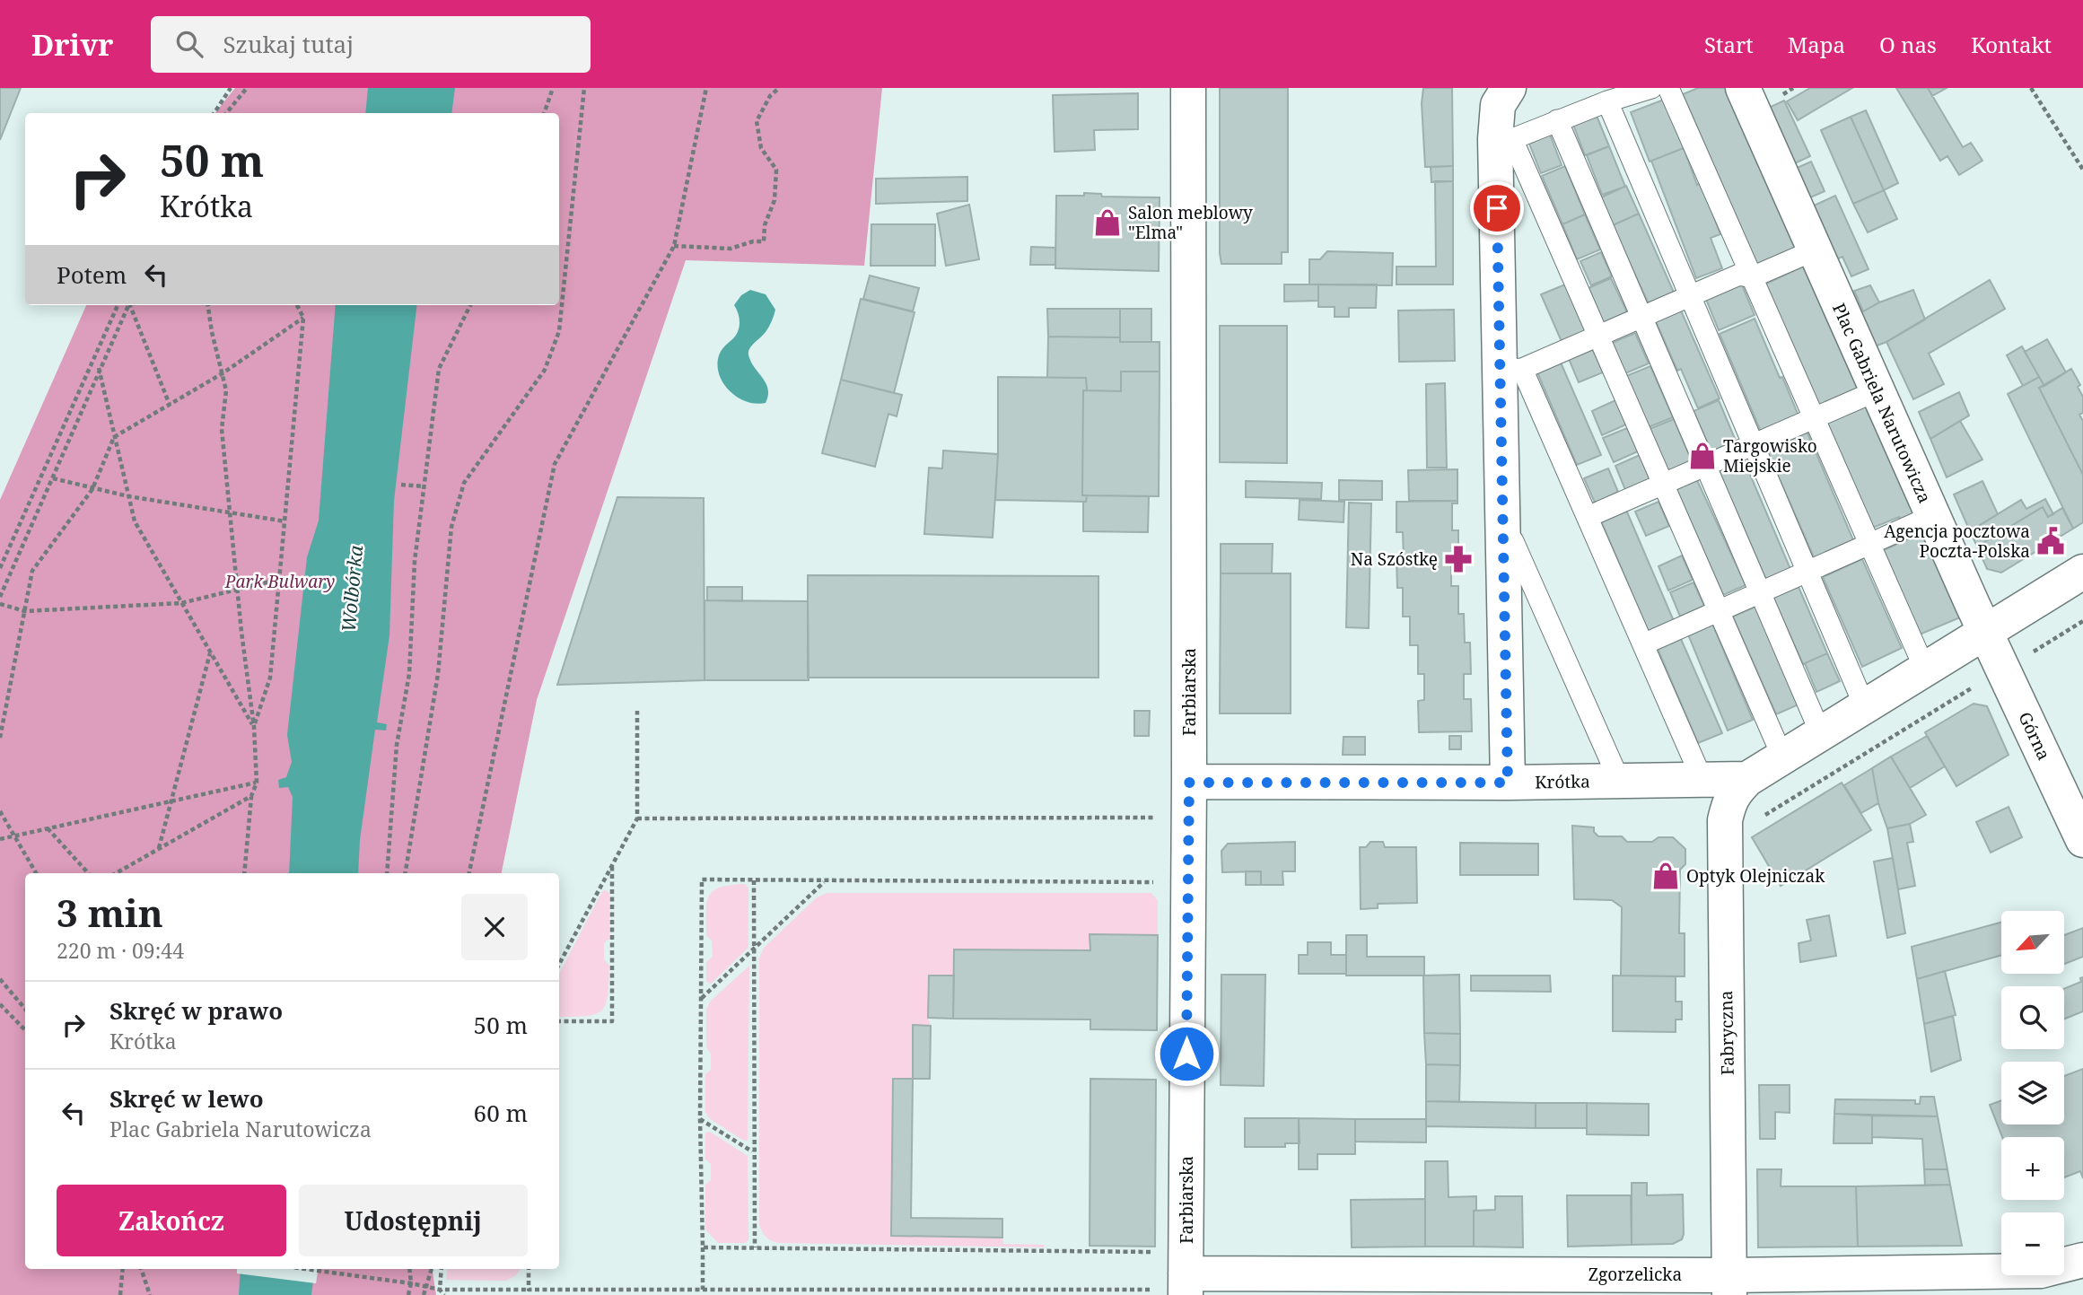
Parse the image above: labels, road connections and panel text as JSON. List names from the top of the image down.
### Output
{
  "streets": {
    "street": [
      "Plac Gabriela Narutowicza",
      "Farbiarska",
      "Górna",
      "Krótka",
      "Fabryczna",
      "Zgorzelicka"
    ]
  },
  "crossings": [
    ["Plac Gabriela Narutowicza", "Górna"],
    ["Farbiarska", "Krótka"],
    ["Farbiarska", "Zgorzelicka"],
    ["Krótka", "Fabryczna"],
    ["Fabryczna", "Zgorzelicka"]
  ],
  "water": ["Wolbórka"],
  "parks": ["Park Bulwary"],
  "places": {
    "shop": ["Salon meblowy \"Elma\"", "Targowisko Miejskie", "Optyk Olejniczak"],
    "public building": ["Agencja pocztowa Poczta-Polska"],
    "pharmacy": ["Na Szóstkę"]
  },
  "north": "bottom left",
  "page": {
    "header": "Drivr",
    "search": "Szukaj tutaj",
    "nav": [
      "Start",
      "Mapa",
      "O nas",
      "Kontakt"
    ],
    "turn": ["50 m", "Krótka"],
    "then": "Potem",
    "heading": ["3 min", "220 m · 09:44"],
    "map_buttons": ["+", "−"],
    "list": [
      {
        "name": "Skręć w prawo",
        "note": "Krótka",
        "value": "50 m"
      },
      {
        "name": "Skręć w lewo",
        "note": "Plac Gabriela Narutowicza",
        "value": "60 m"
      }
    ],
    "buttons": ["Zakończ", "Udostępnij"]
  }
}
